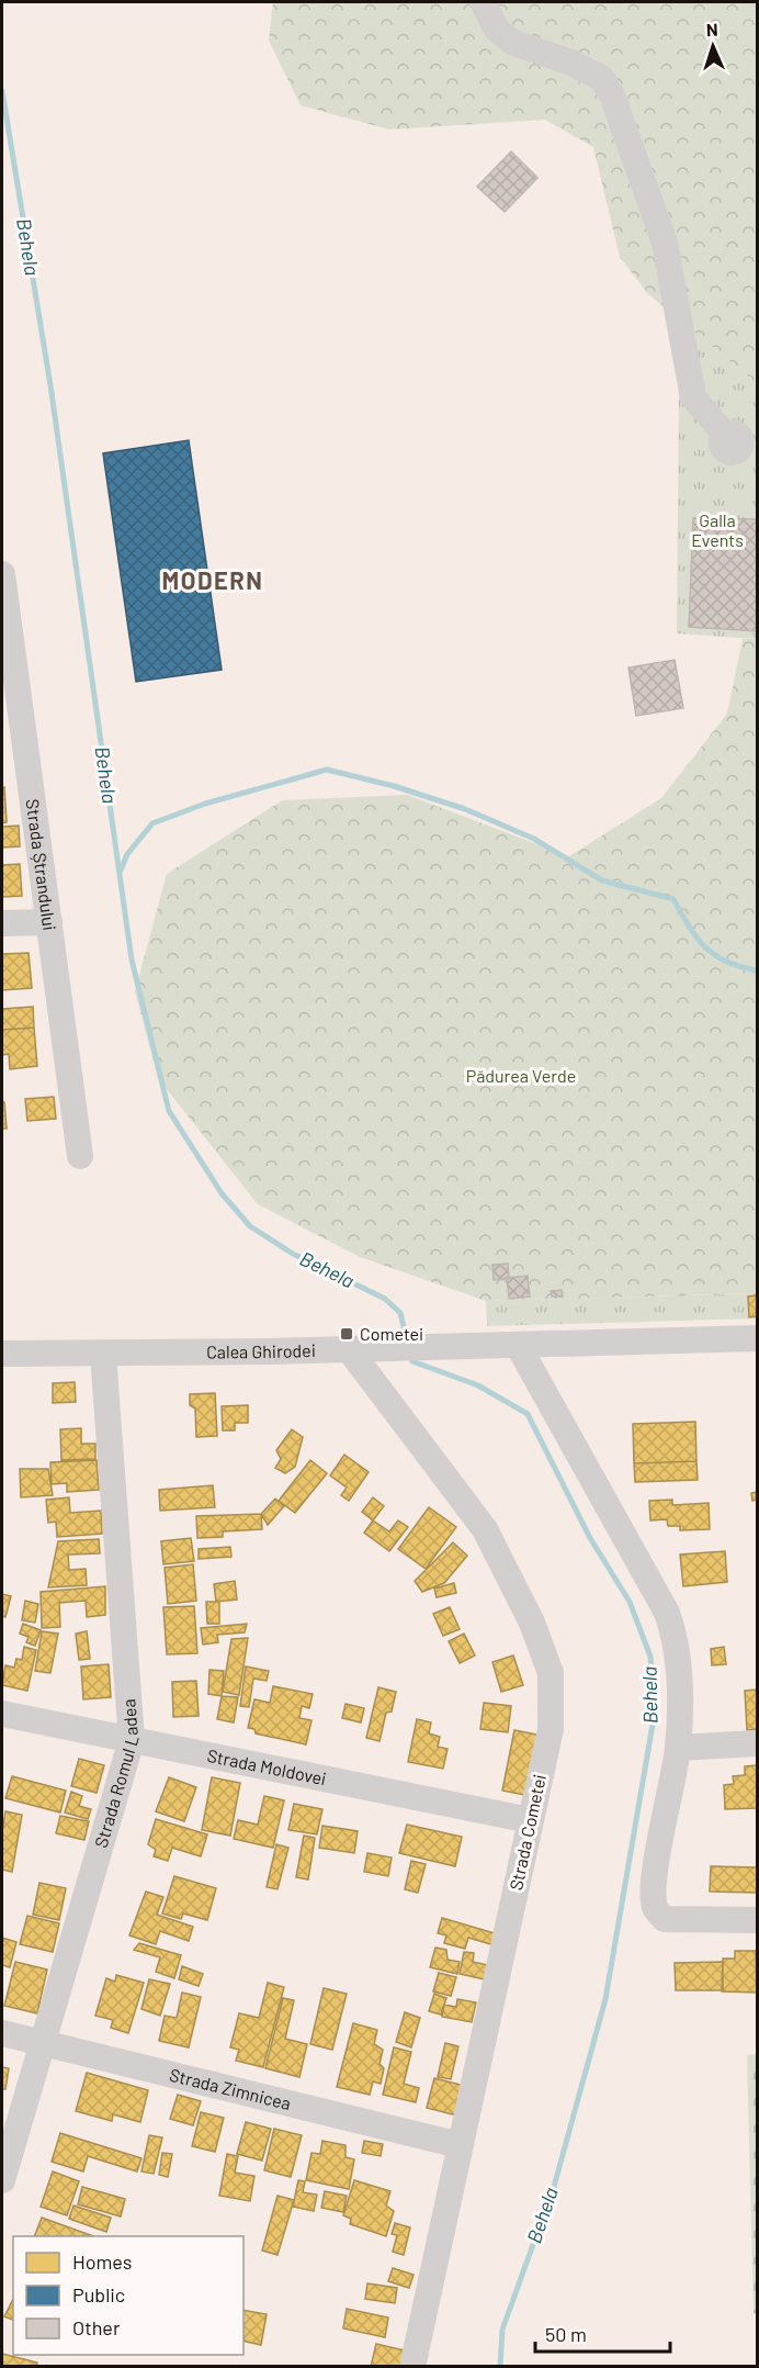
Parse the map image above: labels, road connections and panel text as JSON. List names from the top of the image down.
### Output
{
  "streets": {
    "street": [
      "Strada Ștrandului",
      "Calea Ghirodei",
      "Strada Moldovei",
      "Strada Romul Ladea",
      "Strada Cometei",
      "Strada Zimnicea"
    ]
  },
  "crossings": [
    ["Calea Ghirodei", "Strada Romul Ladea"],
    ["Calea Ghirodei", "Strada Cometei"],
    ["Strada Moldovei", "Strada Romul Ladea"],
    ["Strada Moldovei", "Strada Cometei"],
    ["Strada Romul Ladea", "Strada Zimnicea"],
    ["Strada Cometei", "Strada Zimnicea"]
  ],
  "districts": ["MODERN"],
  "water": ["Behela"],
  "parks": ["Galla Events", "Pădurea Verde"],
  "places": {
    "transit": ["Cometei"]
  },
  "legend": ["Homes", "Public", "Other"],
  "scale_bar": "50 m",
  "north": "top"
}
